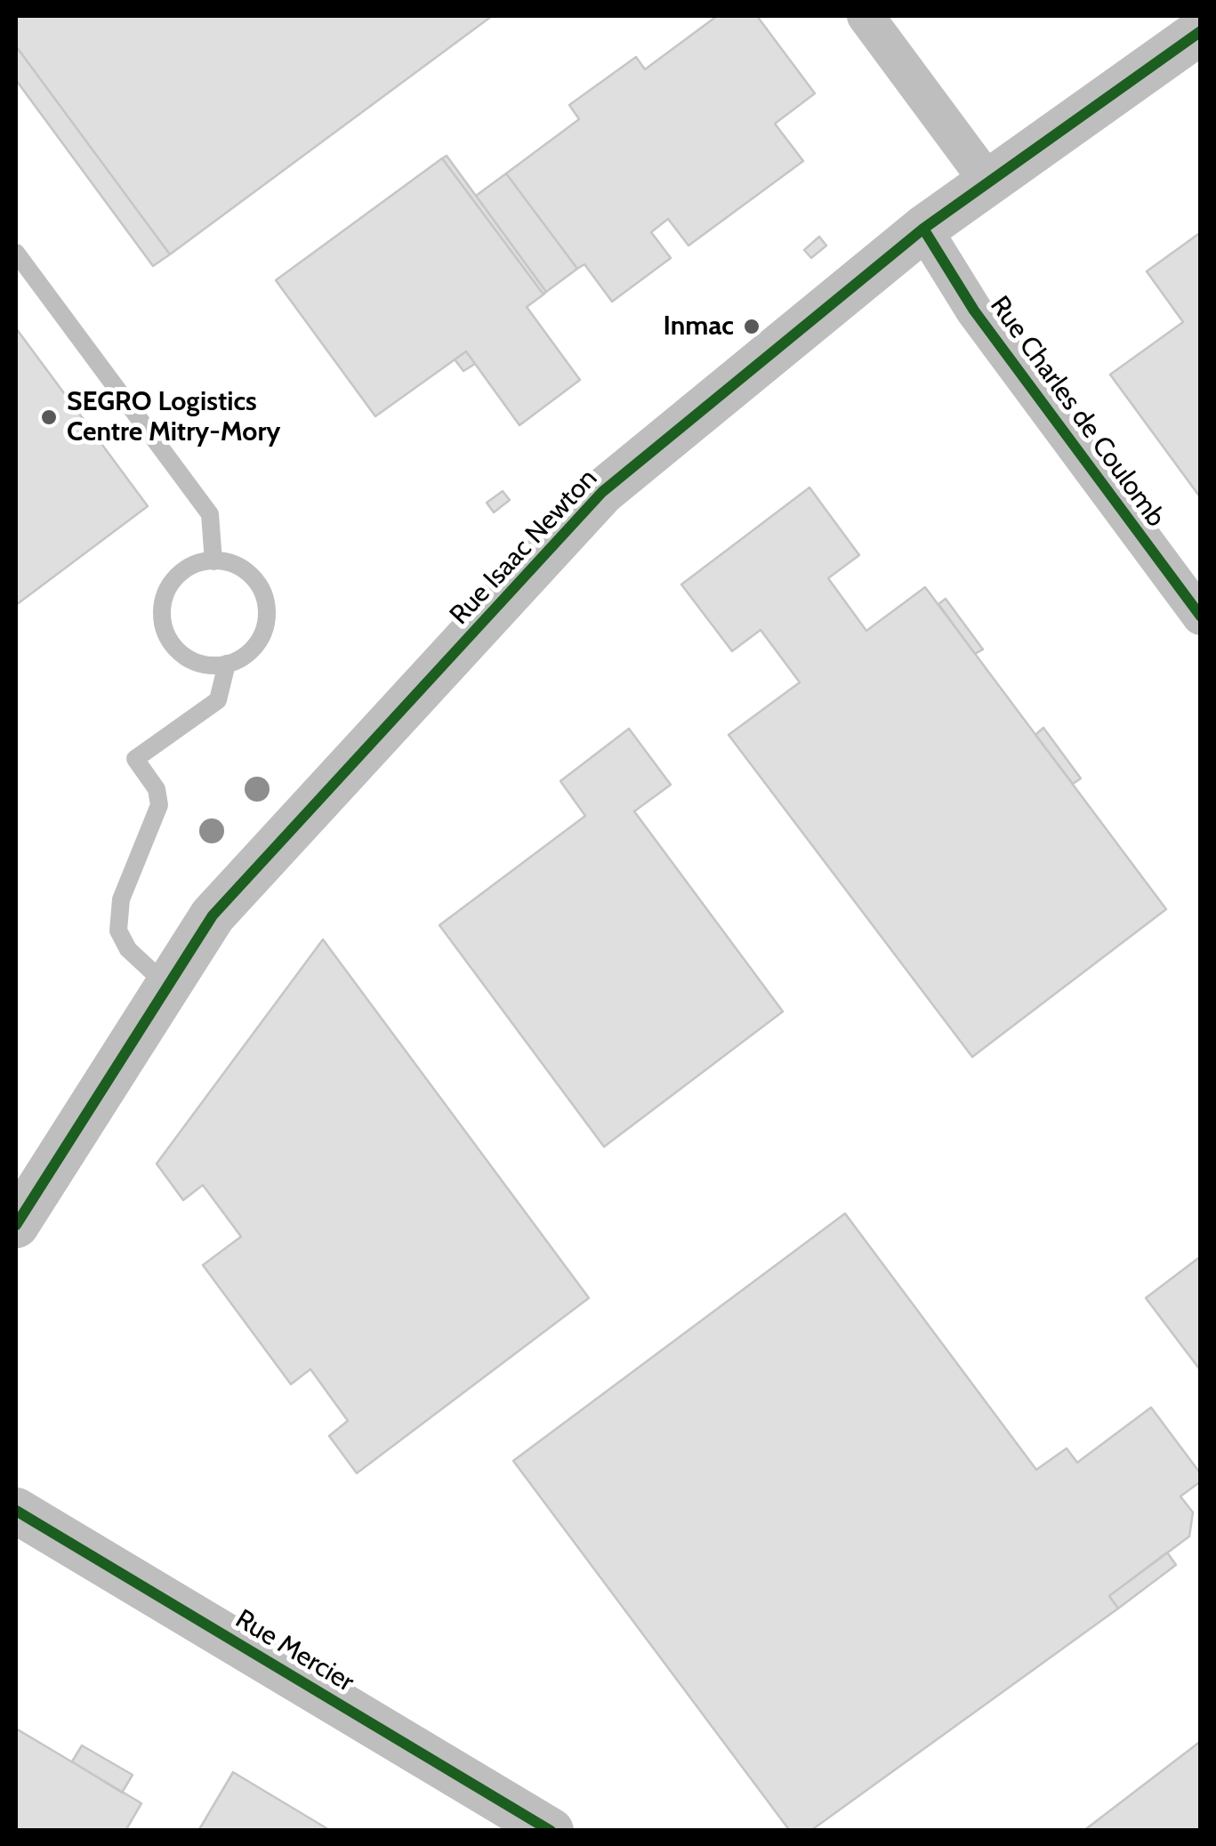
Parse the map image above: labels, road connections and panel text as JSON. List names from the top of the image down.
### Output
{
  "streets": {
    "street": ["Rue Charles de Coulomb", "Rue Isaac Newton", "Rue Mercier"]
  },
  "crossings": [
    ["Rue Charles de Coulomb", "Rue Isaac Newton"]
  ],
  "places": ["Inmac", "SEGRO Logistics Centre Mitry-Mory"]
}
